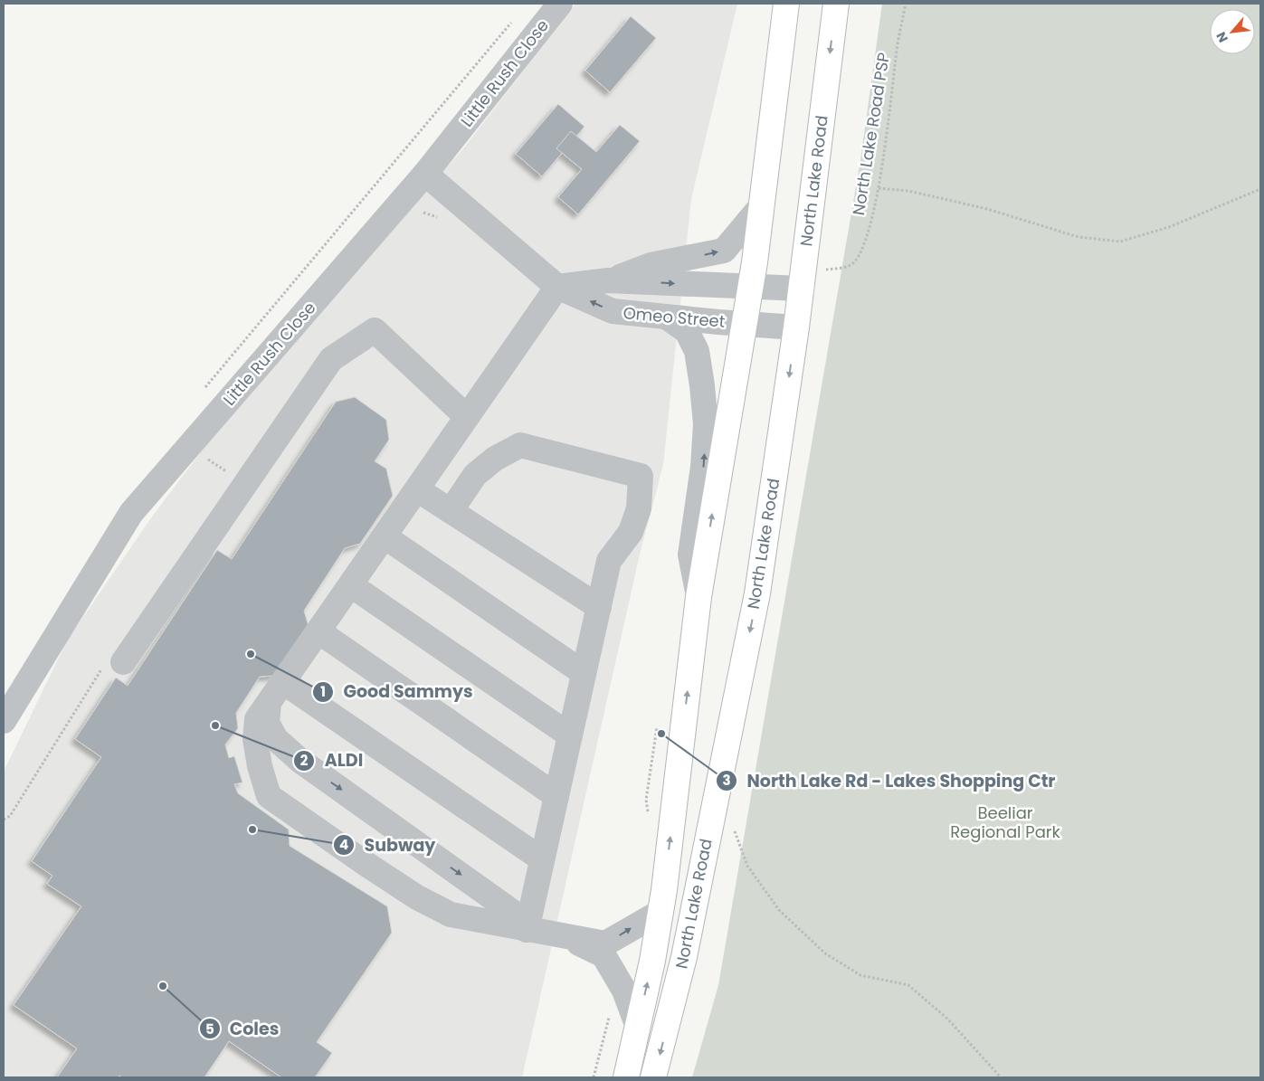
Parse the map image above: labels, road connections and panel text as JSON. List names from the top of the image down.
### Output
{
  "streets": {
    "main road": ["North Lake Road"],
    "street": ["Little Rush Close", "Omeo Street"],
    "path": ["North Lake Road PSP"]
  },
  "crossings": [
    ["Little Rush Close", "Omeo Street"],
    ["North Lake Road", "Omeo Street"]
  ],
  "parks": ["Beeliar Regional Park"],
  "places": [
    "Good Sammys",
    "ALDI",
    "North Lake Rd - Lakes Shopping Ctr",
    "Subway",
    "Coles"
  ],
  "north": "bottom left"
}
